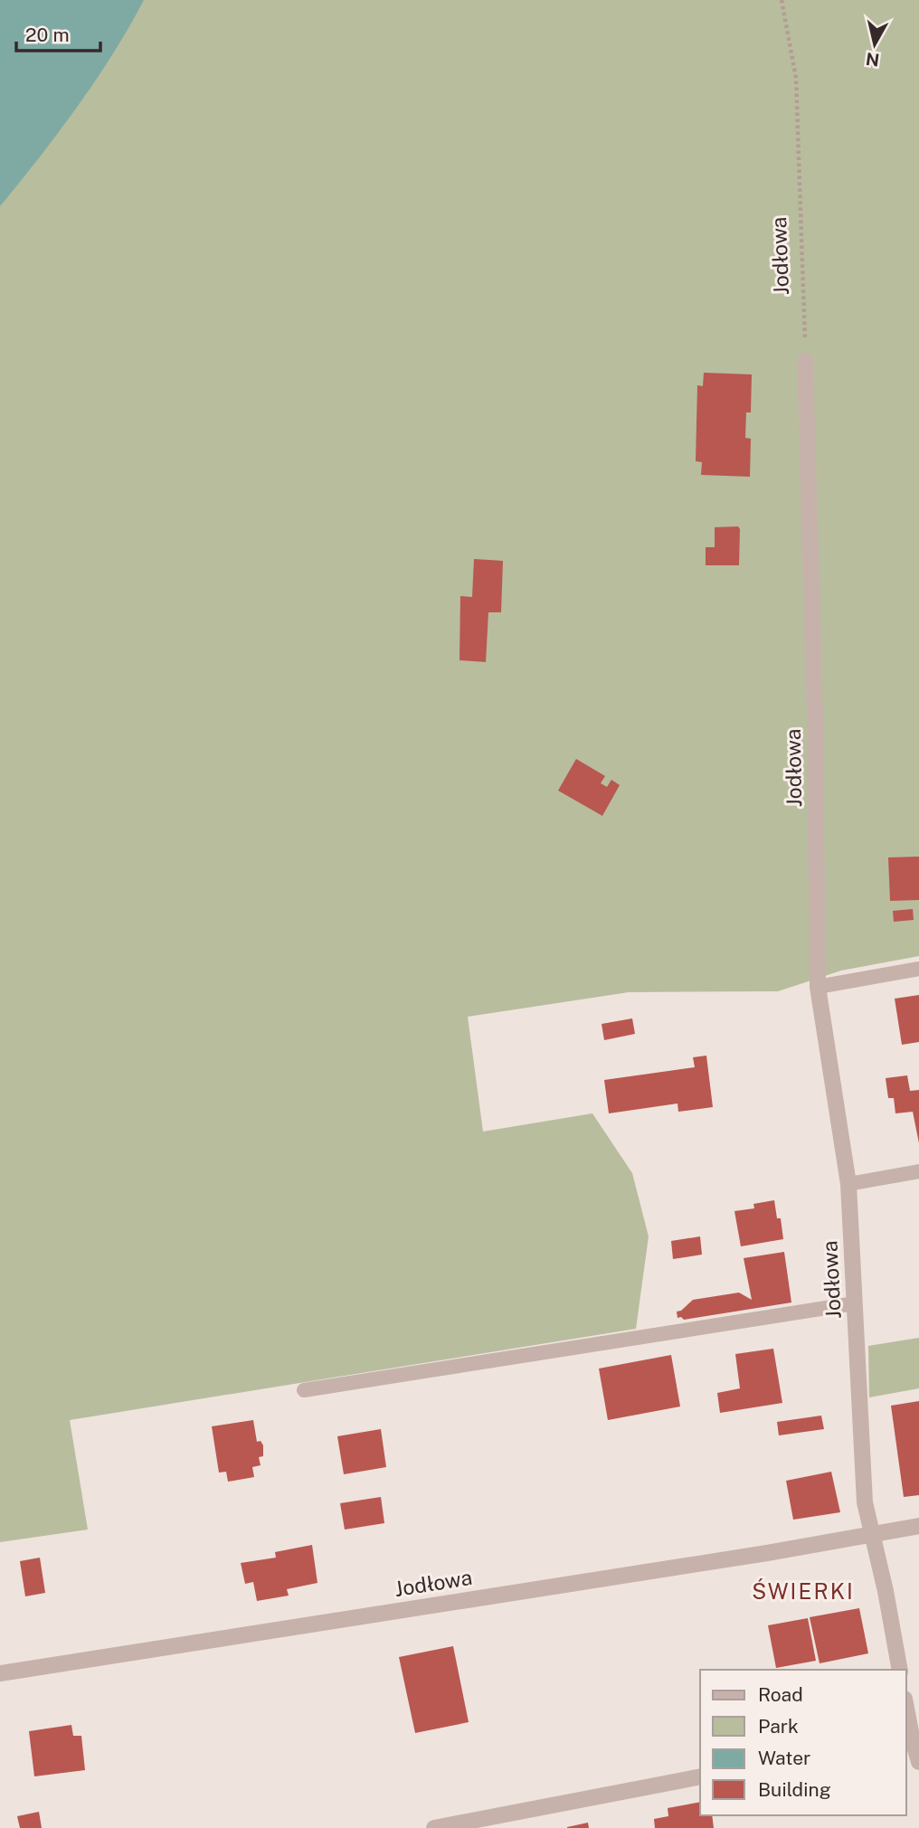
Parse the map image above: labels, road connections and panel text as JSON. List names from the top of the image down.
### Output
{
  "streets": {
    "street": ["Jodłowa"]
  },
  "districts": ["ŚWIERKI"],
  "legend": [
    "Road",
    "Park",
    "Water",
    "Building"
  ],
  "scale_bar": "20 m",
  "north": "bottom"
}
